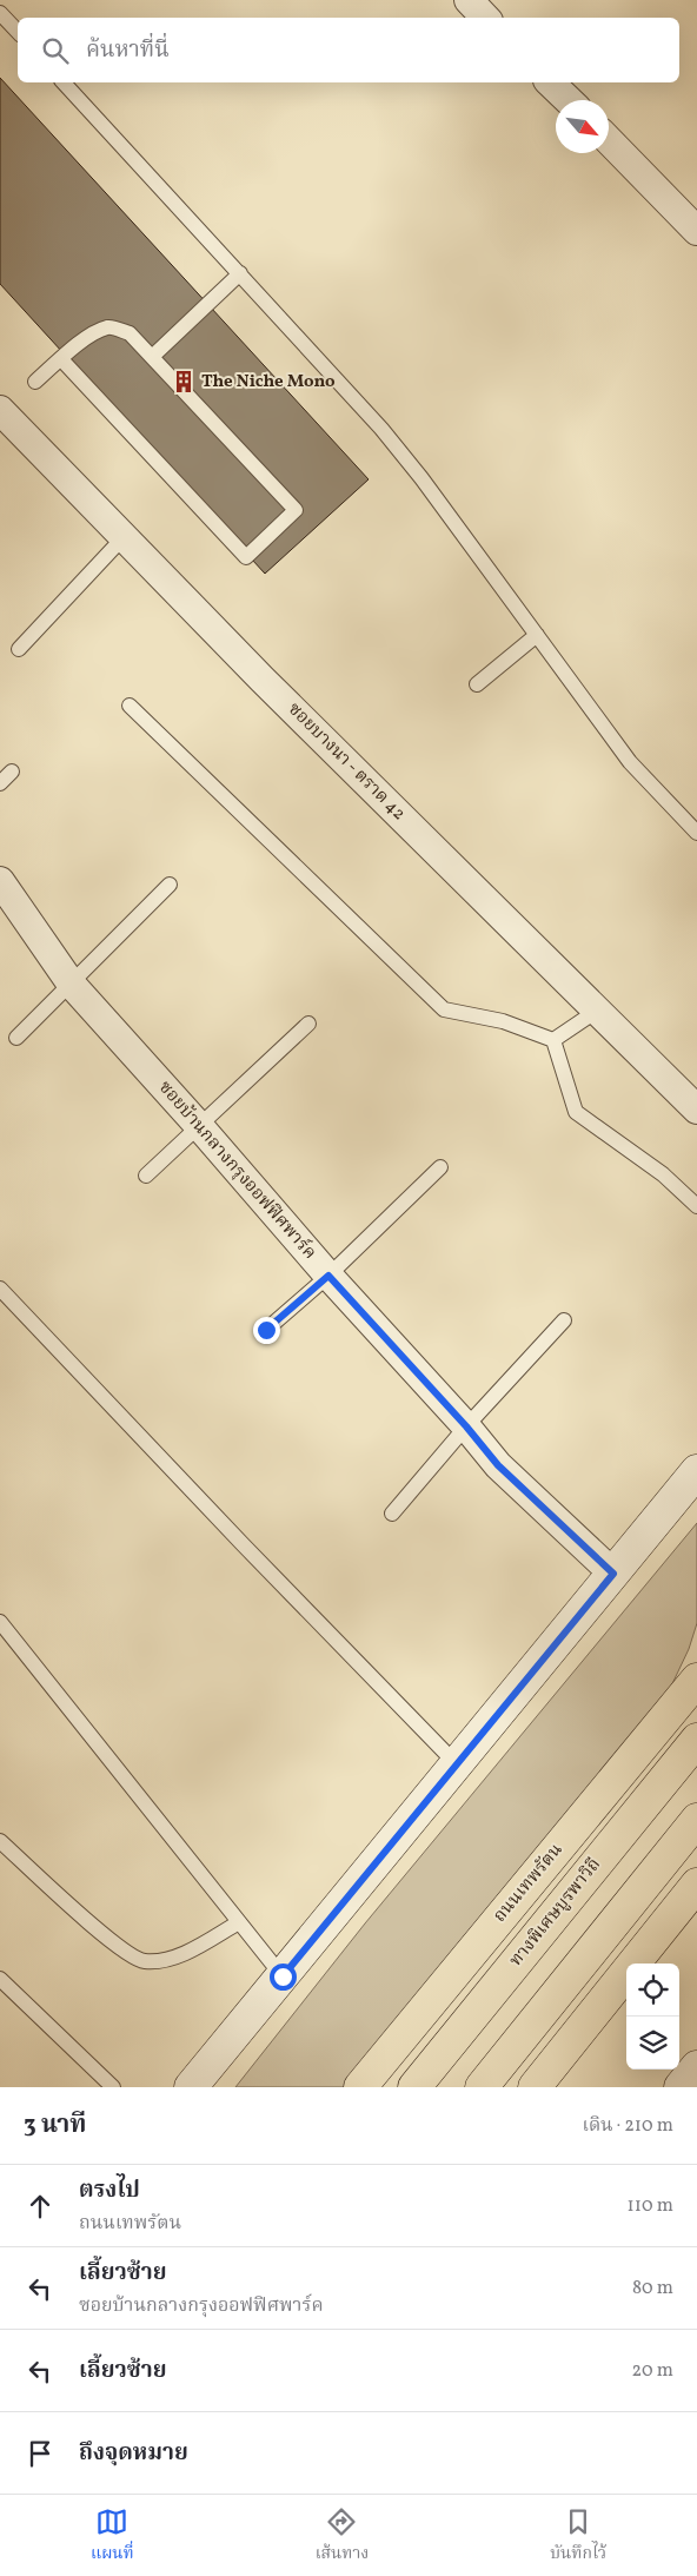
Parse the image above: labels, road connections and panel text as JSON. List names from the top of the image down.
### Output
{
  "streets": {
    "highway": ["ถนนเทพรัตน", "ทางพิเศษบูรพาวิถี"],
    "street": ["ซอยบางนา - ตราด 42", "ซอยบ้านกลางกรุงออฟฟิศพาร์ค"]
  },
  "places": {
    "building": ["The Niche Mono"]
  },
  "north": "bottom right",
  "page": {
    "search": "ค้นหาที่นี่",
    "heading": ["3 นาที", "เดิน · 210 m"],
    "list": [
      ["ตรงไป", "ถนนเทพรัตน", "110 m"],
      ["เลี้ยวซ้าย", "ซอยบ้านกลางกรุงออฟฟิศพาร์ค", "80 m"],
      ["เลี้ยวซ้าย", "20 m"],
      "ถึงจุดหมาย"
    ],
    "nav": ["แผนที่", "เส้นทาง", "บันทึกไว้"]
  }
}
